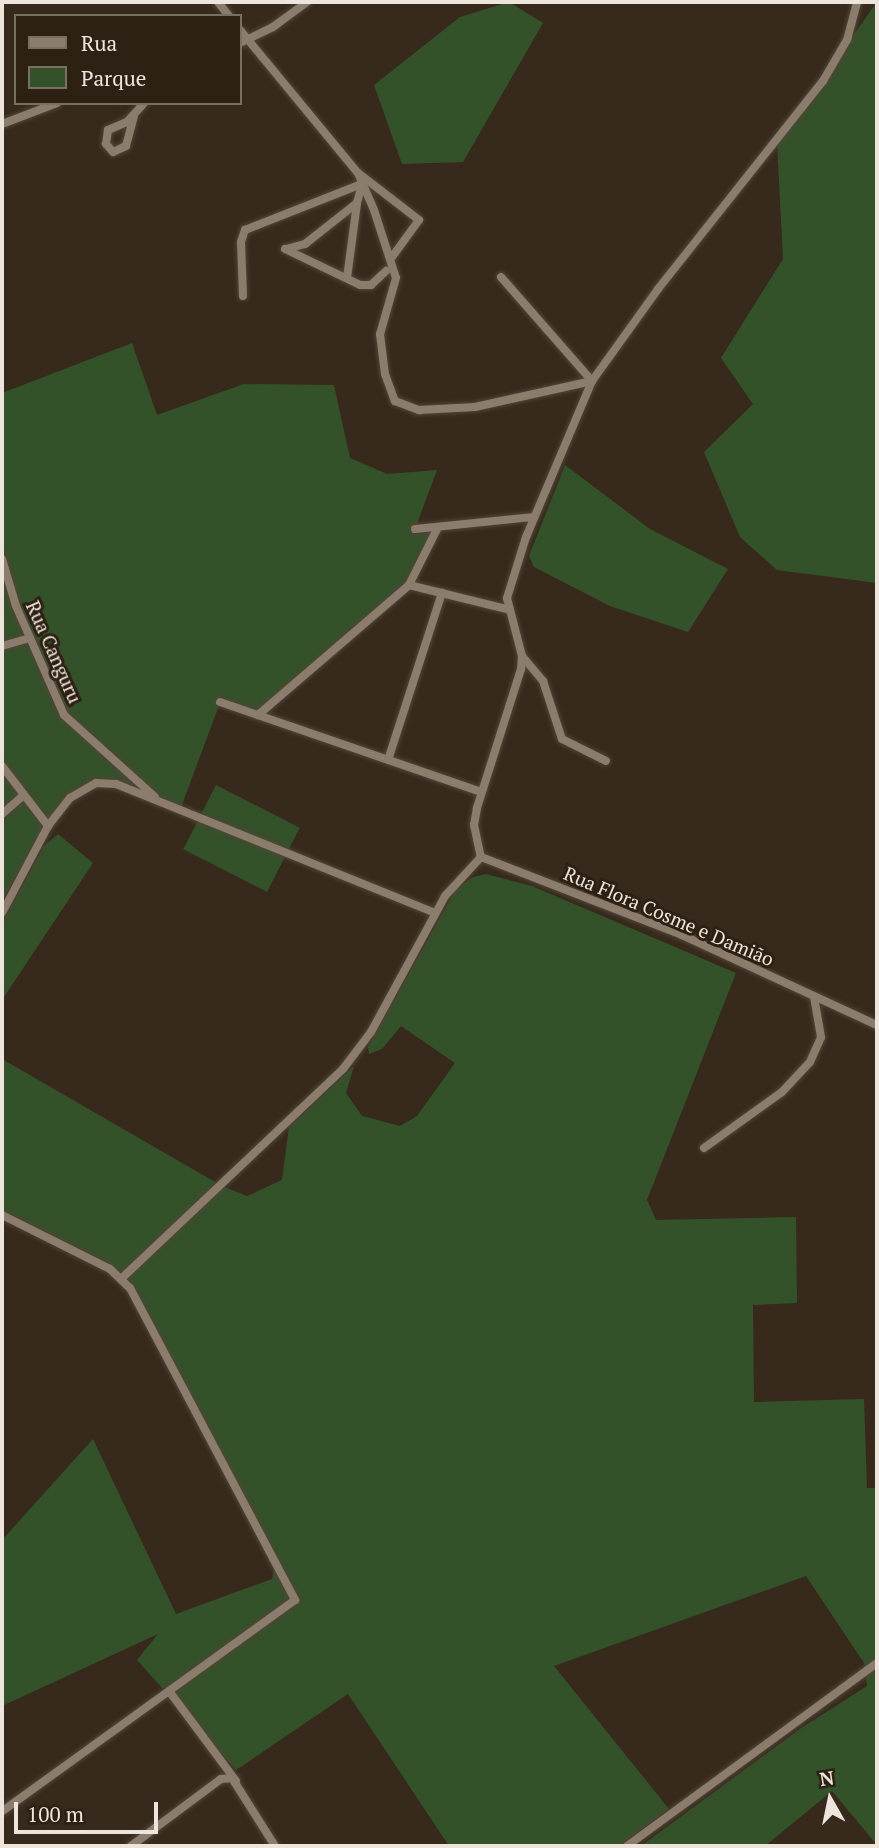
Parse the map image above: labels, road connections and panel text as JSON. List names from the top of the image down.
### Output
{
  "streets": {
    "street": ["Rua Canguru", "Rua Flora Cosme e Damião"]
  },
  "legend": ["Rua", "Parque"],
  "scale_bar": "100 m",
  "north": "top"
}
